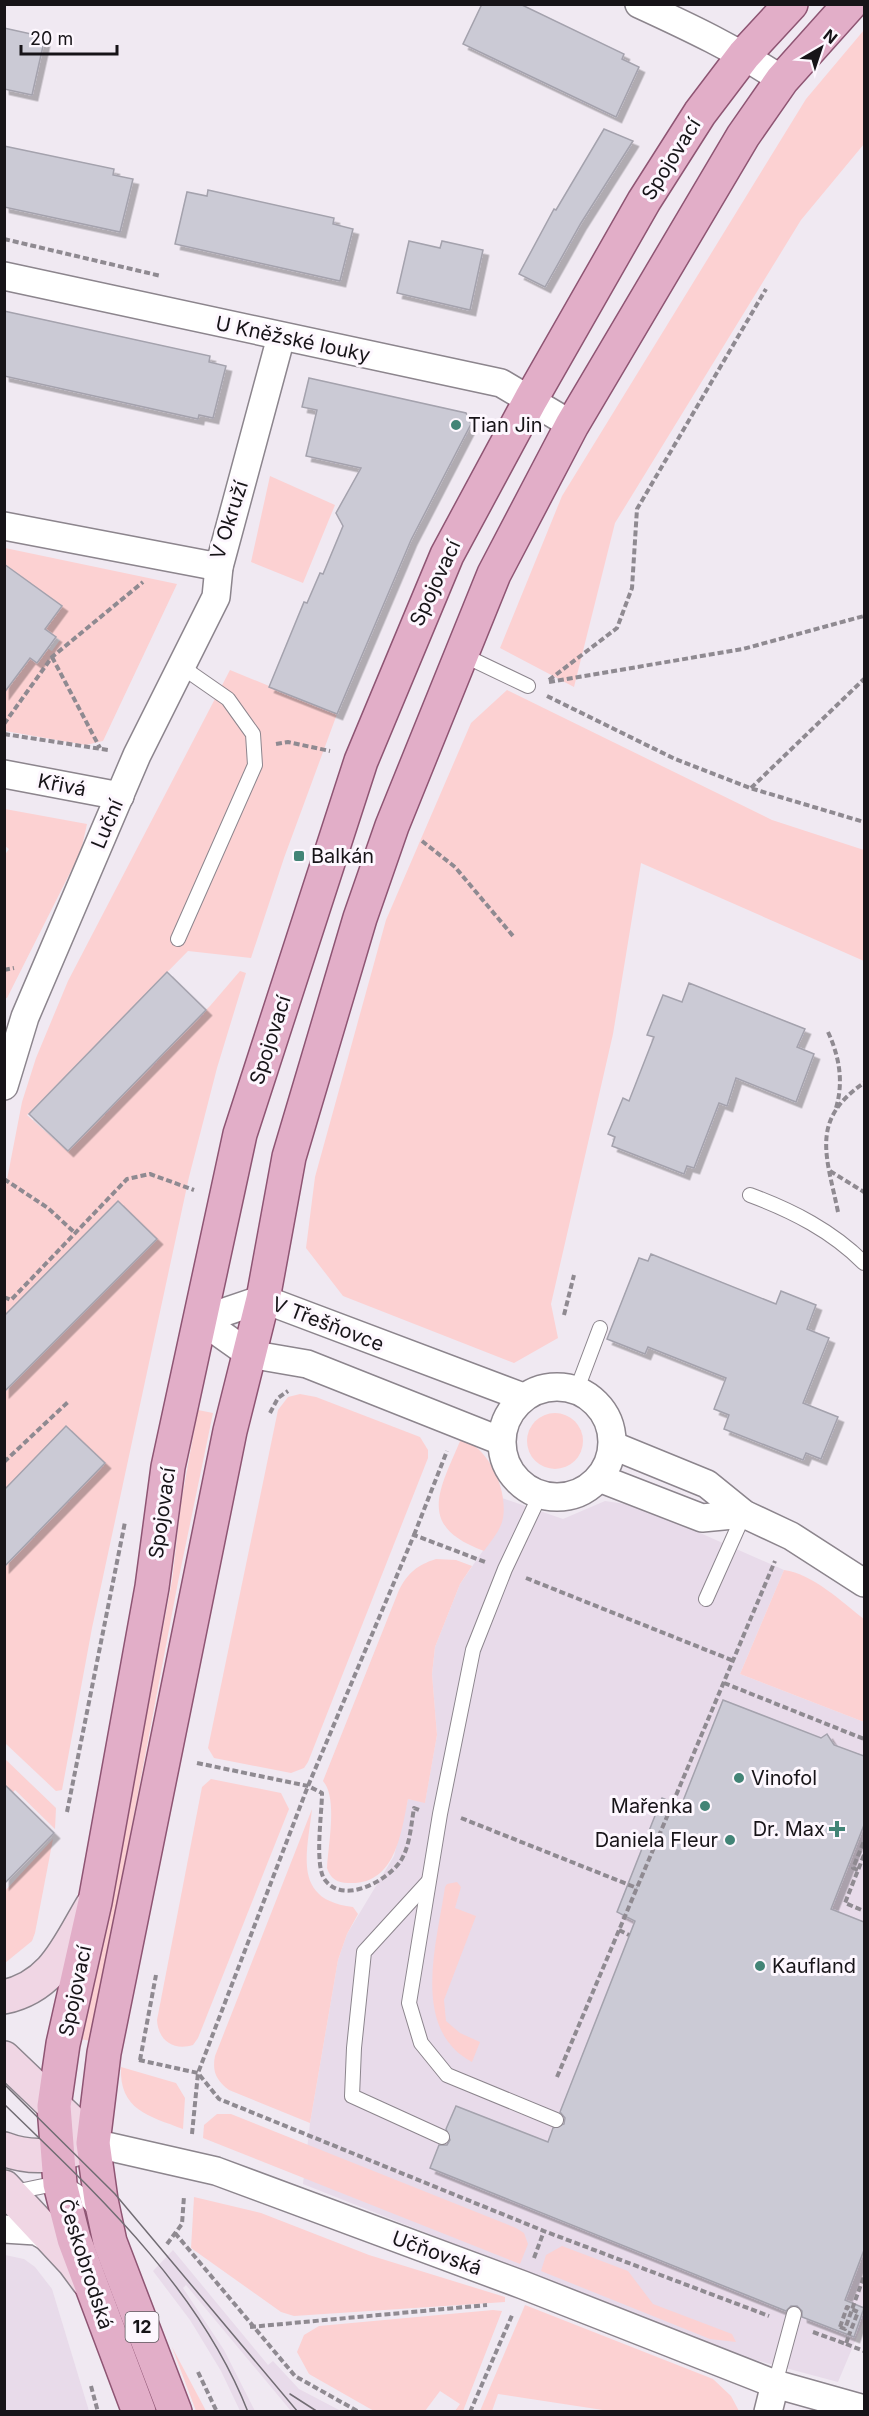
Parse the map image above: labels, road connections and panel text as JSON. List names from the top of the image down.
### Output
{
  "streets": {
    "main road": ["Spojovací", "Českobrodská", "12"],
    "street": [
      "U Kněžské louky",
      "V Okruží",
      "Křivá",
      "Luční",
      "V Třešňovce",
      "Učňovská"
    ]
  },
  "crossings": [
    ["Spojovací", "U Kněžské louky"],
    ["Spojovací", "V Třešňovce"],
    ["Spojovací", "Učňovská"],
    ["Spojovací", "Českobrodská"],
    ["U Kněžské louky", "V Okruží"],
    ["V Okruží", "Luční"],
    ["Křivá", "Luční"],
    ["Učňovská", "Českobrodská"]
  ],
  "places": {
    "other": [
      "Tian Jin",
      "Vinofol",
      "Mařenka",
      "Daniela Fleur",
      "Kaufland"
    ],
    "transit": ["Balkán"],
    "health": ["Dr. Max"]
  },
  "scale_bar": "20 m",
  "north": "top right"
}
